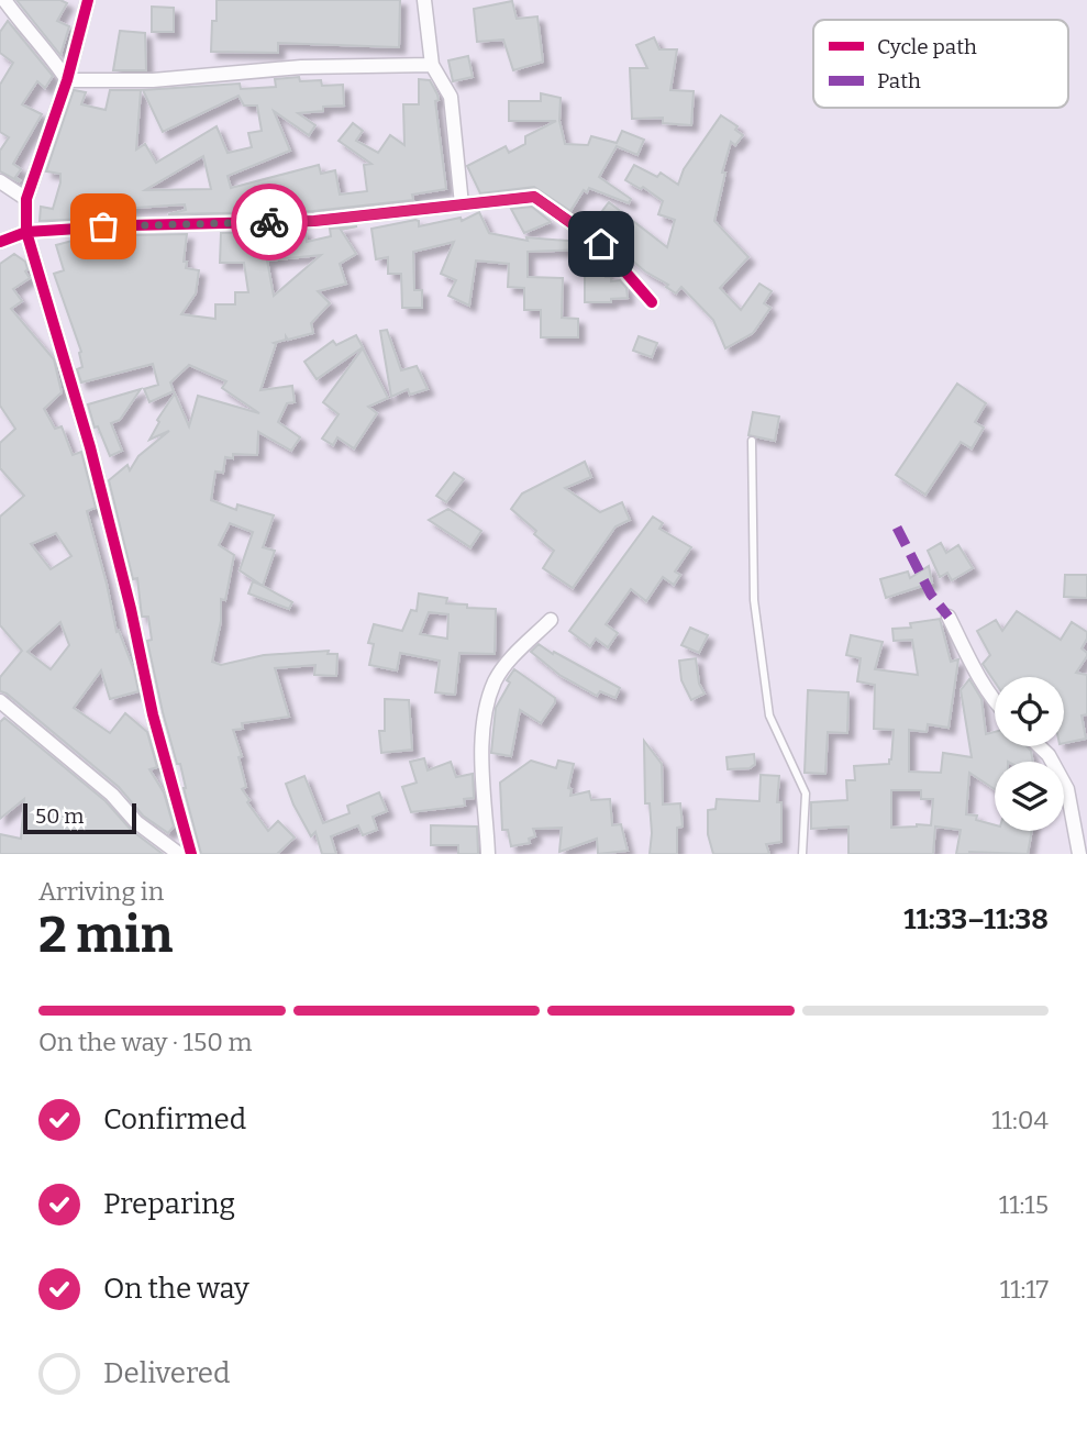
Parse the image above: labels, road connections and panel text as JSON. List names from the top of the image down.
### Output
{
  "legend": ["Cycle path", "Path"],
  "scale_bar": "50 m",
  "page": {
    "scale": "50 m",
    "heading": ["2 min", "Arriving in", "11:33–11:38"],
    "bar": "On the way · 150 m",
    "list": [
      ["Confirmed", "11:04"],
      ["Preparing", "11:15"],
      ["On the way", "11:17"],
      "Delivered"
    ]
  }
}
